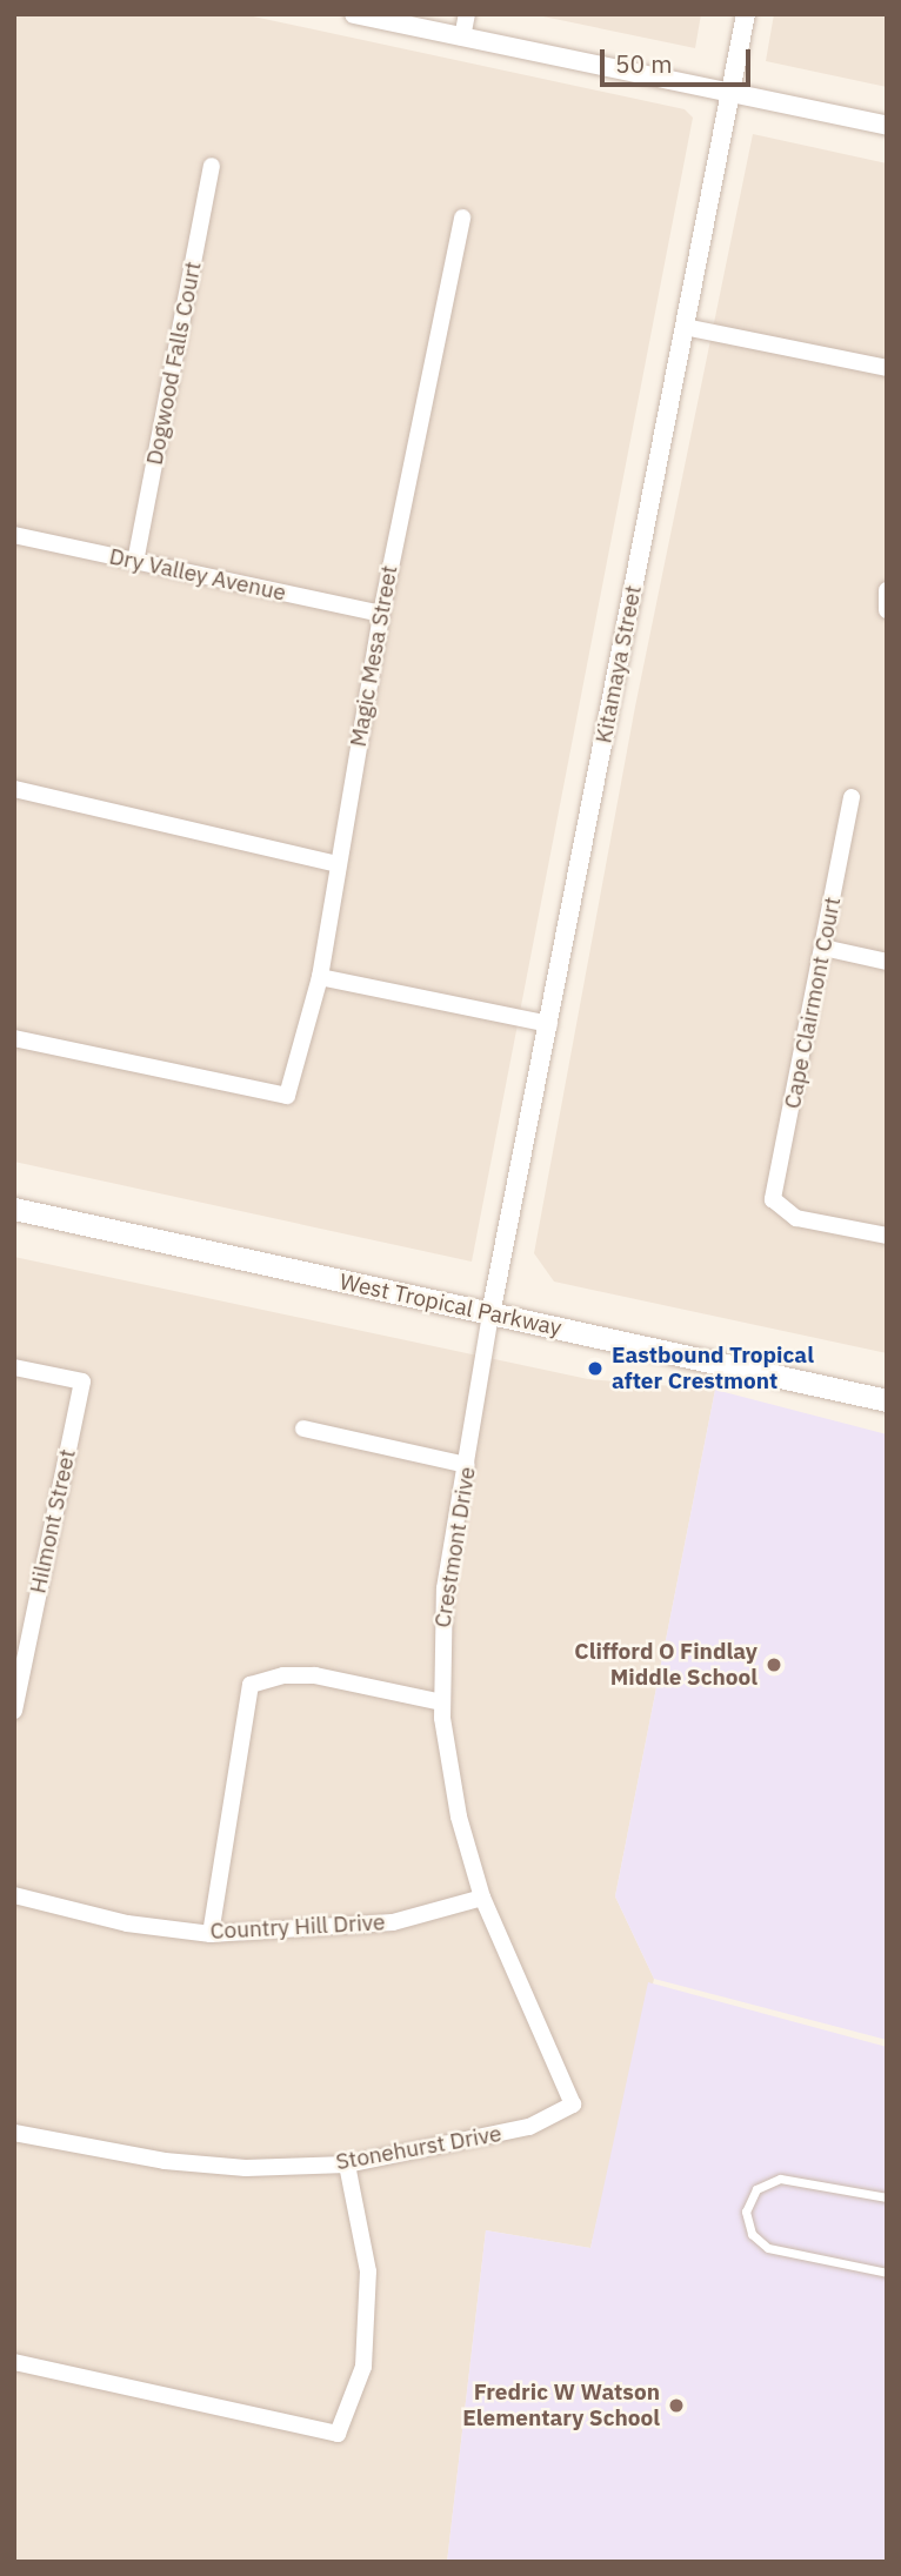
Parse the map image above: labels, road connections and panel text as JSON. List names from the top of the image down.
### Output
{
  "streets": {
    "main road": ["West Tropical Parkway"],
    "street": [
      "Dogwood Falls Court",
      "Dry Valley Avenue",
      "Magic Mesa Street",
      "Kitamaya Street",
      "Cape Clairmont Court",
      "Hilmont Street",
      "Crestmont Drive",
      "Country Hill Drive",
      "Stonehurst Drive"
    ]
  },
  "crossings": [
    ["Dogwood Falls Court", "Dry Valley Avenue"],
    ["Dry Valley Avenue", "Magic Mesa Street"],
    ["Kitamaya Street", "West Tropical Parkway"],
    ["Kitamaya Street", "Crestmont Drive"],
    ["West Tropical Parkway", "Crestmont Drive"],
    ["Crestmont Drive", "Country Hill Drive"],
    ["Crestmont Drive", "Stonehurst Drive"]
  ],
  "places": ["Eastbound Tropical after Crestmont", "Clifford O Findlay Middle School", "Fredric W Watson Elementary School"],
  "scale_bar": "50 m"
}
